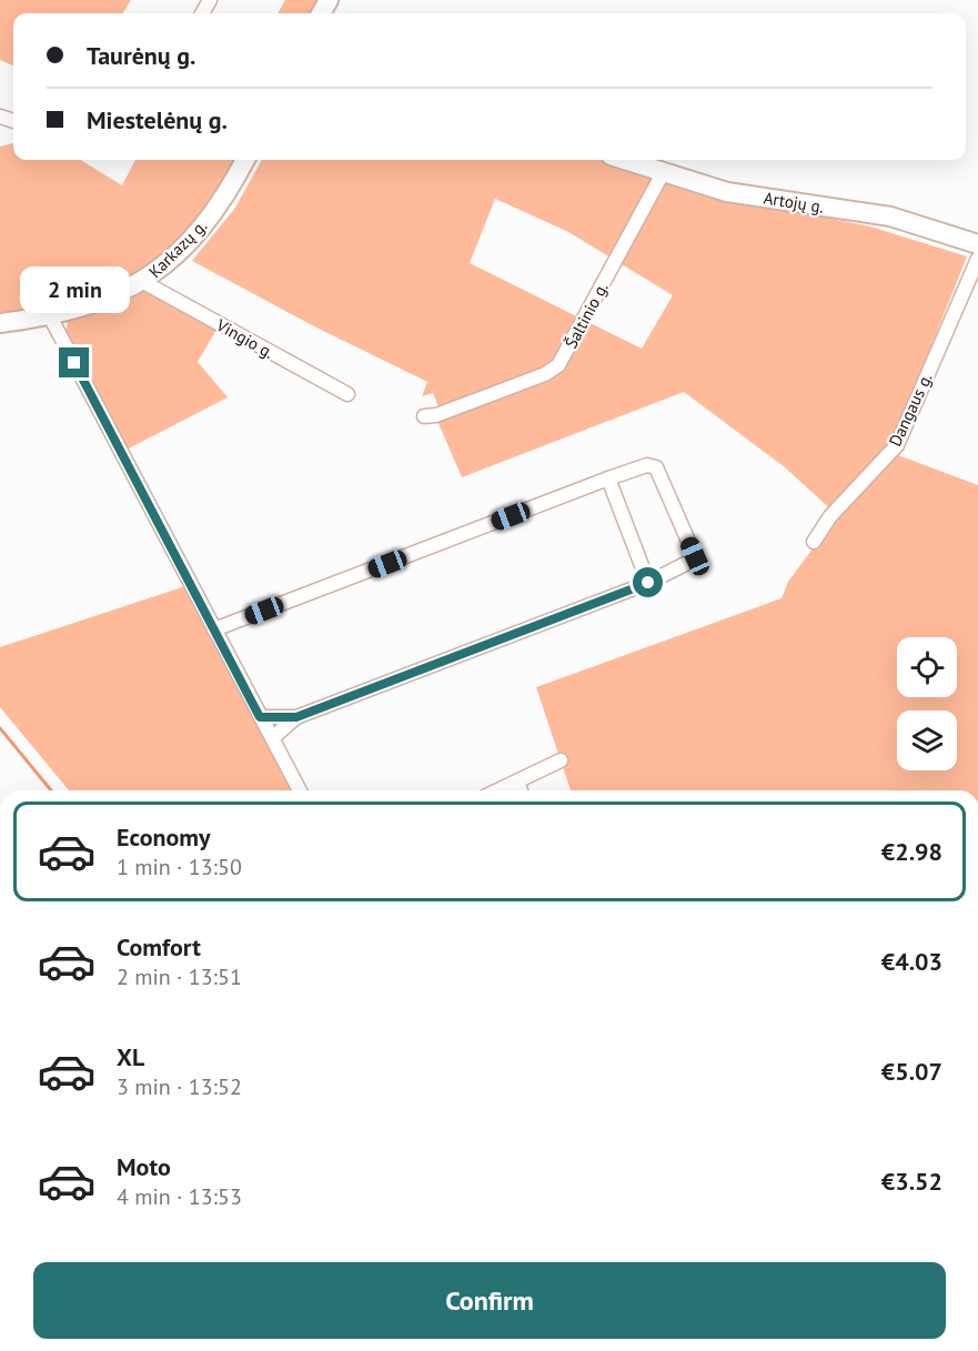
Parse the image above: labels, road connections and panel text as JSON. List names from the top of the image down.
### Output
{
  "streets": {
    "main road": ["Artojų g.", "Karkazų g."],
    "street": ["Šaltinio g.", "Vingio g.", "Dangaus g."]
  },
  "crossings": [
    ["Artojų g.", "Šaltinio g."],
    ["Karkazų g.", "Vingio g."]
  ],
  "page": {
    "banner": ["Taurėnų g.", "Miestelėnų g."],
    "bubble": "2 min",
    "list": [
      {
        "name": "Economy",
        "note": "1 min · 13:50",
        "value": "€2.98"
      },
      {
        "name": "Comfort",
        "note": "2 min · 13:51",
        "value": "€4.03"
      },
      {
        "name": "XL",
        "note": "3 min · 13:52",
        "value": "€5.07"
      },
      {
        "name": "Moto",
        "note": "4 min · 13:53",
        "value": "€3.52"
      }
    ],
    "buttons": "Confirm"
  }
}
